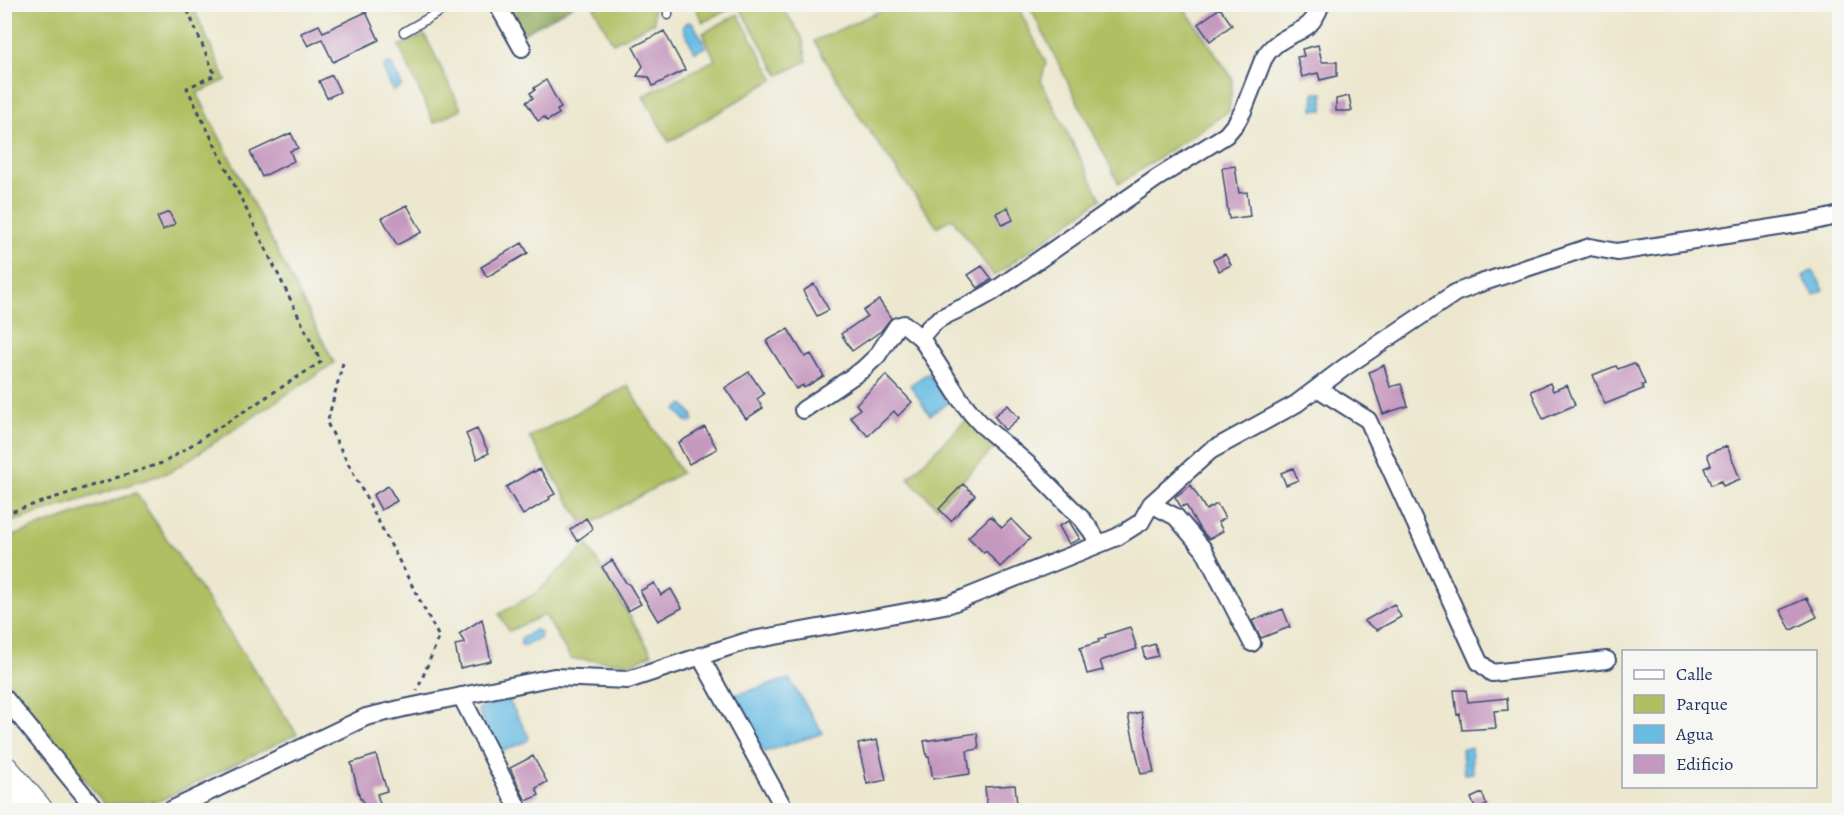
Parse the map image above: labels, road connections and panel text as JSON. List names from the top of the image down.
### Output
{
  "legend": [
    "Calle",
    "Parque",
    "Agua",
    "Edificio"
  ]
}
